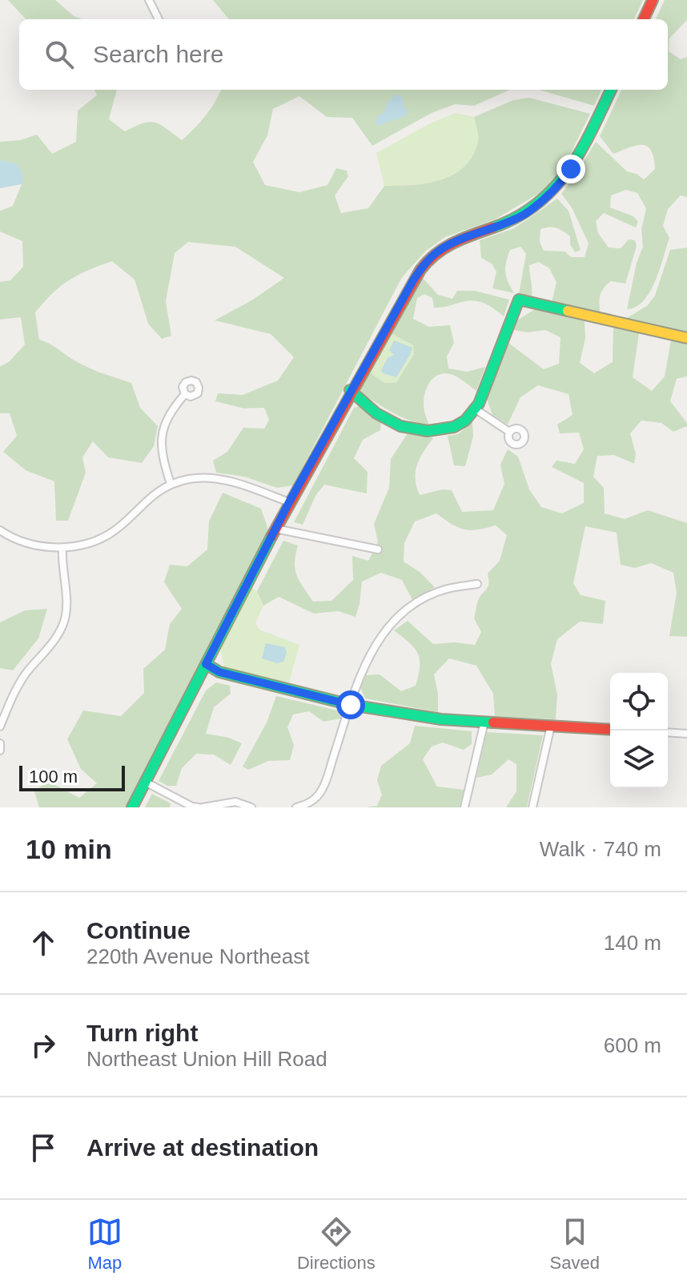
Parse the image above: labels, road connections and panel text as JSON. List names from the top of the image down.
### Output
{
  "scale_bar": "100 m",
  "page": {
    "search": "Search here",
    "scale": "100 m",
    "heading": ["10 min", "Walk · 740 m"],
    "list": [
      ["Continue", "220th Avenue Northeast", "140 m"],
      ["Turn right", "Northeast Union Hill Road", "600 m"],
      "Arrive at destination"
    ],
    "nav": ["Map", "Directions", "Saved"]
  }
}
